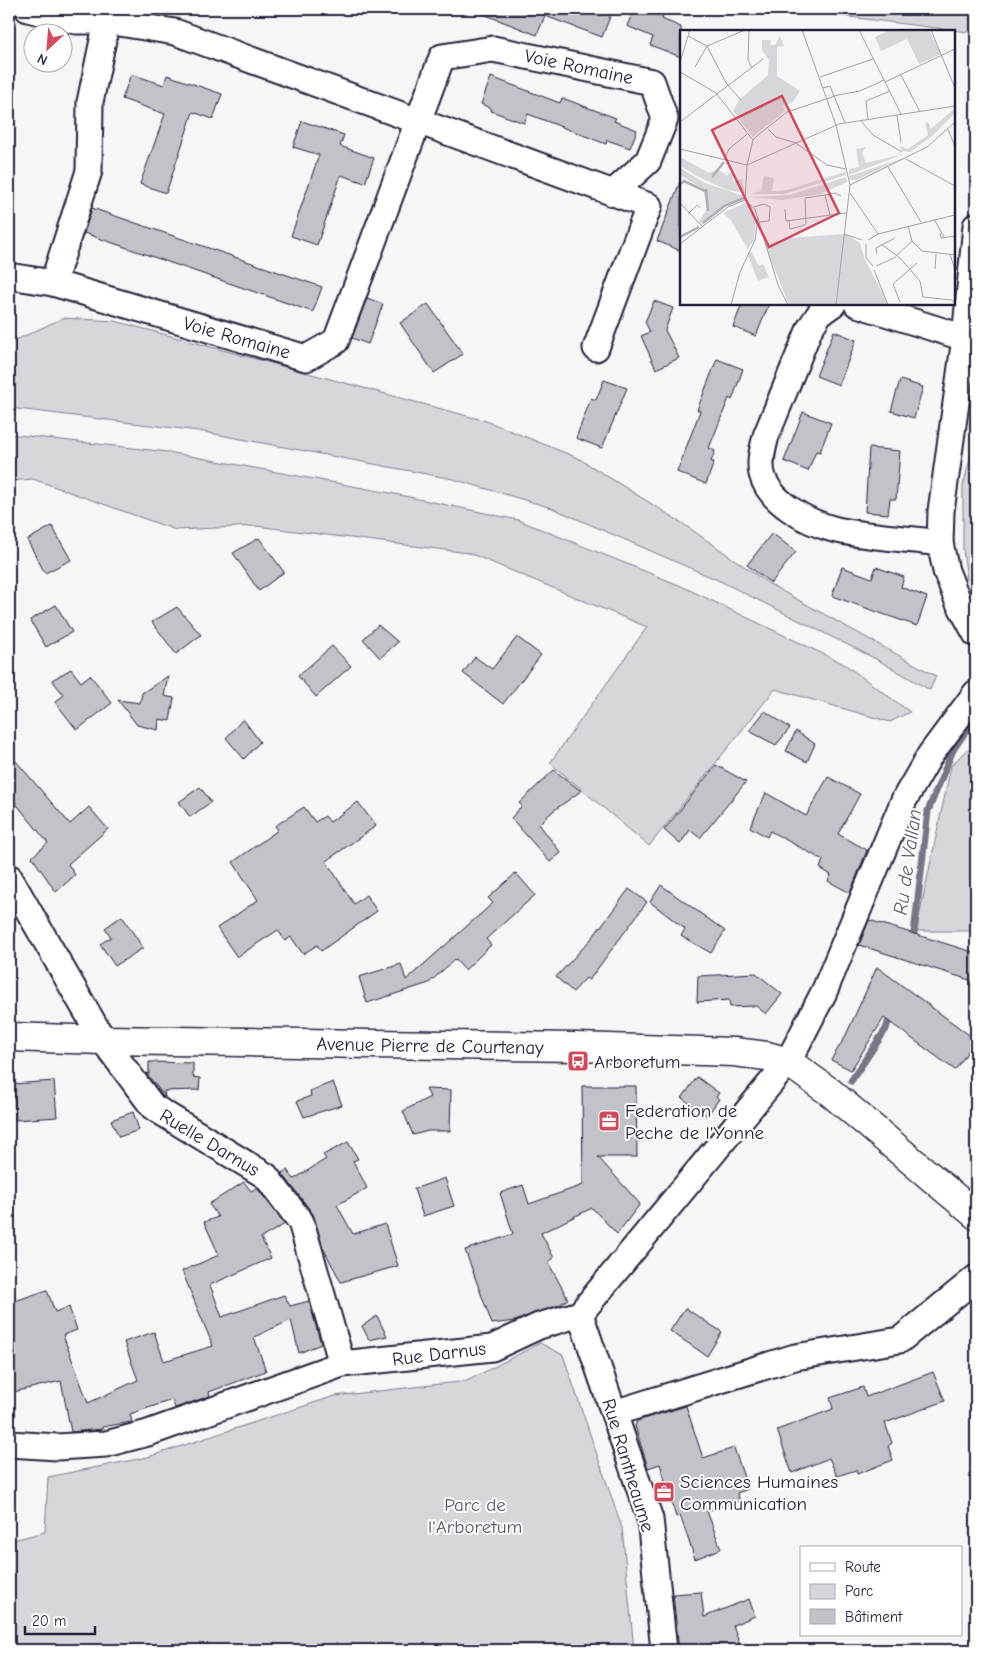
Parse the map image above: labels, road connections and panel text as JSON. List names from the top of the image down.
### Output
{
  "streets": {
    "main road": ["Avenue Pierre de Courtenay"],
    "street": [
      "Voie Romaine",
      "Ruelle Darnus",
      "Rue Darnus",
      "Rue Rantheaume"
    ]
  },
  "crossings": [
    ["Avenue Pierre de Courtenay", "Ruelle Darnus"],
    ["Ruelle Darnus", "Rue Darnus"],
    ["Rue Darnus", "Rue Rantheaume"]
  ],
  "water": ["Ru de Vallan"],
  "parks": ["Parc de l'Arboretum"],
  "places": {
    "bus stop": ["Arboretum"],
    "office": ["Federation de Peche de l'Yonne", "Sciences Humaines Communication"]
  },
  "legend": ["Route", "Parc", "Bâtiment"],
  "scale_bar": "20 m",
  "north": "bottom left"
}
